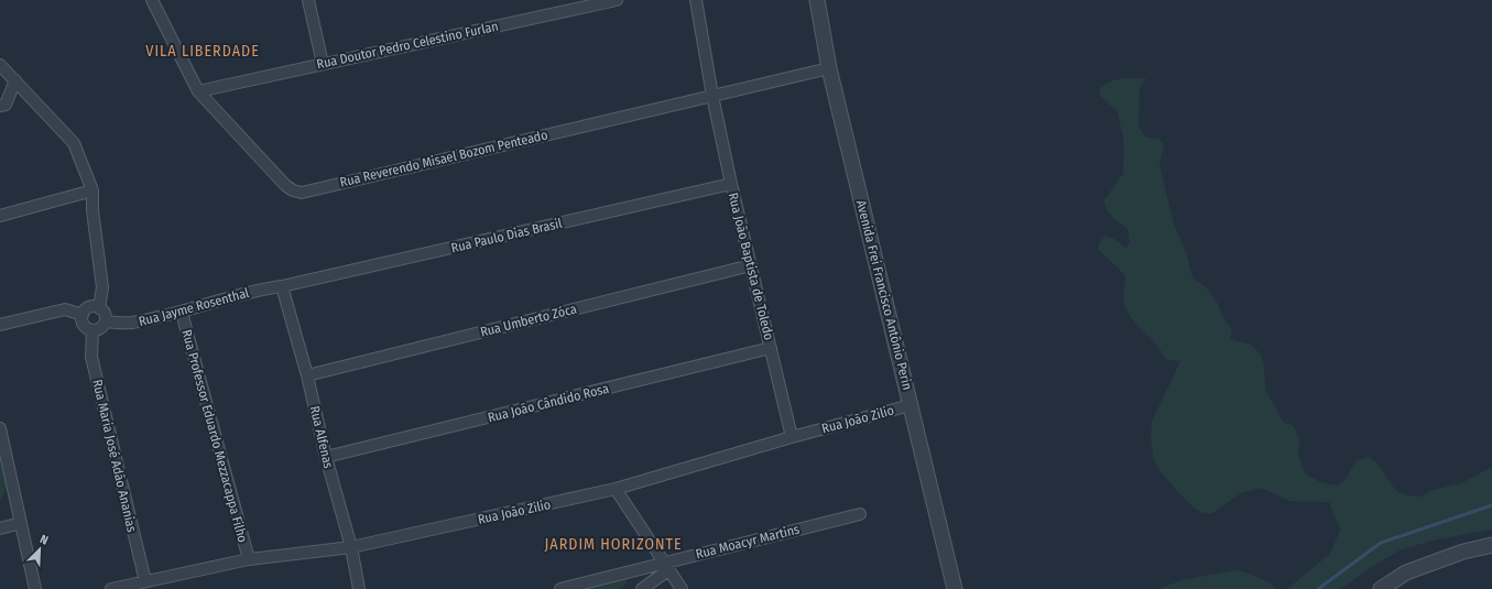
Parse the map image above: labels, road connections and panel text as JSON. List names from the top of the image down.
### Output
{
  "streets": {
    "street": [
      "Rua Doutor Pedro Celestino Furlan",
      "Rua Reverendo Misael Bozom Penteado",
      "Rua Paulo Dias Brasil",
      "Rua João Baptista de Toledo",
      "Avenida Frei Francisco Antônio Perin",
      "Rua Jayme Rosenthal",
      "Rua Umberto Zóca",
      "Rua João Cândido Rosa",
      "Rua João Zilio",
      "Rua Professor Eduardo Mezzacappa Filho",
      "Rua Alfenas",
      "Rua Maria José Adão Ananias",
      "Rua Moacyr Martins"
    ]
  },
  "crossings": [
    ["Rua Doutor Pedro Celestino Furlan", "Rua Reverendo Misael Bozom Penteado"],
    ["Rua Reverendo Misael Bozom Penteado", "Rua João Baptista de Toledo"],
    ["Rua Reverendo Misael Bozom Penteado", "Avenida Frei Francisco Antônio Perin"],
    ["Rua Paulo Dias Brasil", "Rua João Baptista de Toledo"],
    ["Rua Paulo Dias Brasil", "Rua Jayme Rosenthal"],
    ["Rua Paulo Dias Brasil", "Rua Alfenas"],
    ["Rua João Baptista de Toledo", "Rua Umberto Zóca"],
    ["Rua João Baptista de Toledo", "Rua João Cândido Rosa"],
    ["Rua João Baptista de Toledo", "Rua João Zilio"],
    ["Avenida Frei Francisco Antônio Perin", "Rua João Zilio"],
    ["Rua Jayme Rosenthal", "Rua Professor Eduardo Mezzacappa Filho"],
    ["Rua Jayme Rosenthal", "Rua Alfenas"],
    ["Rua Jayme Rosenthal", "Rua Maria José Adão Ananias"],
    ["Rua Umberto Zóca", "Rua Alfenas"],
    ["Rua João Cândido Rosa", "Rua Alfenas"],
    ["Rua João Zilio", "Rua Professor Eduardo Mezzacappa Filho"],
    ["Rua João Zilio", "Rua Alfenas"],
    ["Rua João Zilio", "Rua Maria José Adão Ananias"]
  ],
  "districts": ["VILA LIBERDADE", "JARDIM HORIZONTE"],
  "north": "top right"
}
